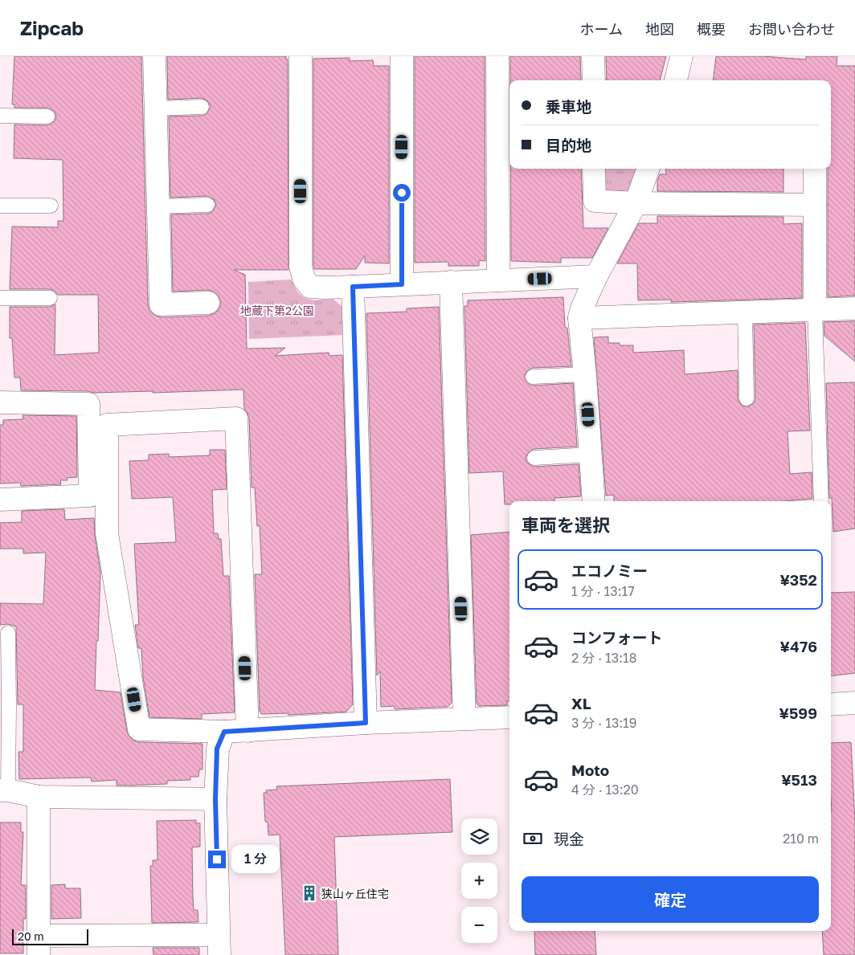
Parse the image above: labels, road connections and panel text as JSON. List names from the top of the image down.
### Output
{
  "parks": ["地蔵下第2公園"],
  "places": {
    "building": ["狭山ヶ丘住宅"]
  },
  "scale_bar": "20 m",
  "page": {
    "header": "Zipcab",
    "nav": [
      "ホーム",
      "地図",
      "概要",
      "お問い合わせ"
    ],
    "banner": ["乗車地", "目的地"],
    "heading": "車両を選択",
    "list": [
      {
        "name": "エコノミー",
        "note": "1 分 · 13:17",
        "value": "¥352"
      },
      {
        "name": "コンフォート",
        "note": "2 分 · 13:18",
        "value": "¥476"
      },
      {
        "name": "XL",
        "note": "3 分 · 13:19",
        "value": "¥599"
      },
      {
        "name": "Moto",
        "note": "4 分 · 13:20",
        "value": "¥513"
      }
    ],
    "pay": ["現金", "210 m"],
    "map_buttons": ["+", "−"],
    "bubble": "1 分",
    "buttons": "確定",
    "scale": "20 m"
  }
}
